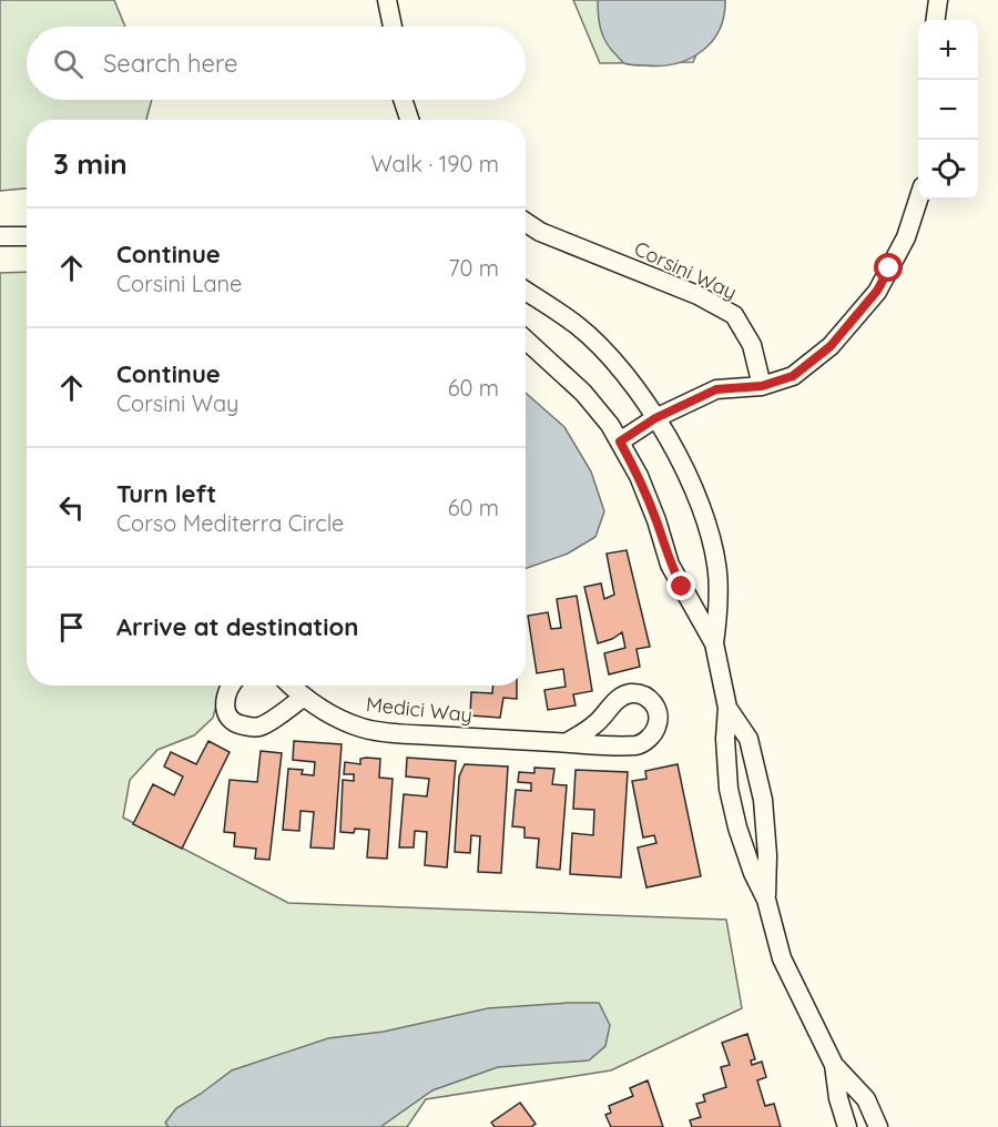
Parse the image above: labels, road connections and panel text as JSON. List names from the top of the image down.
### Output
{
  "streets": {
    "street": ["Corsini Way", "Medici Way"]
  },
  "page": {
    "map_buttons": ["+", "−"],
    "search": "Search here",
    "heading": ["3 min", "Walk · 190 m"],
    "list": [
      ["Continue", "Corsini Lane", "70 m"],
      ["Continue", "Corsini Way", "60 m"],
      ["Turn left", "Corso Mediterra Circle", "60 m"],
      "Arrive at destination"
    ]
  }
}
